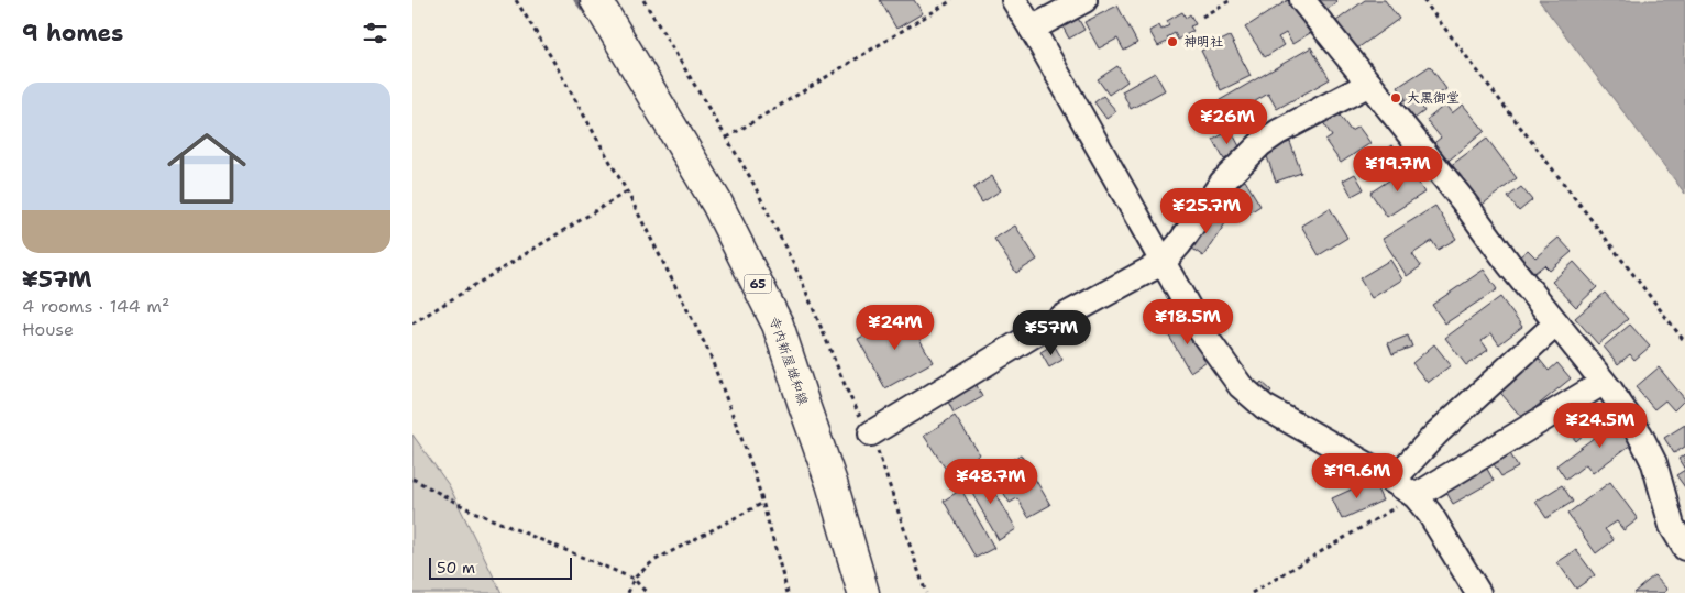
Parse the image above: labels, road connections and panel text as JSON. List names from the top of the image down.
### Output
{
  "streets": {
    "main road": ["65", "寺内新屋雄和線"]
  },
  "places": ["神明社", "大黒御堂"],
  "scale_bar": "50 m",
  "page": {
    "heading": "9 homes",
    "list": [
      {
        "name": "¥57M",
        "note": "4 rooms · 144 m² · House"
      }
    ],
    "price": [
      "¥26M",
      "¥19.7M",
      "¥25.7M",
      "¥18.5M",
      "¥24M",
      "¥57M",
      "¥24.5M",
      "¥19.6M",
      "¥48.7M"
    ],
    "scale": "50 m"
  }
}
